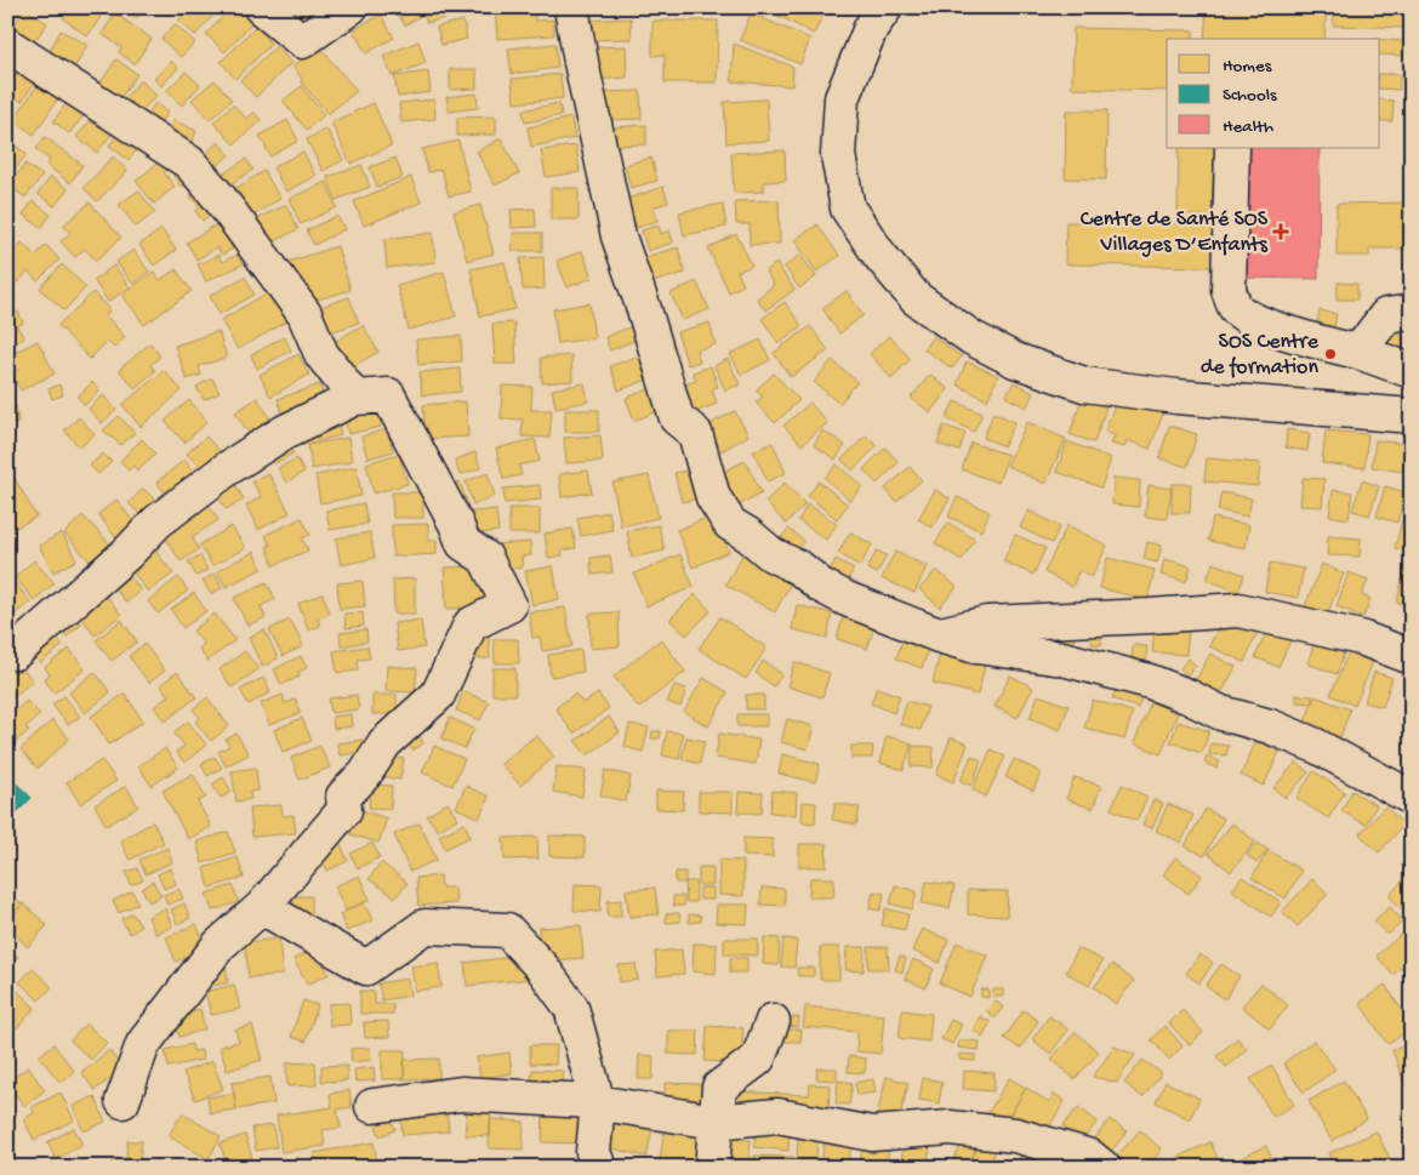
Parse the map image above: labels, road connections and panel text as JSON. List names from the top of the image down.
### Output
{
  "places": {
    "health": ["Centre de Santé SOS Villages D’Enfants"],
    "other": ["SOS Centre de formation"]
  },
  "legend": ["Homes", "Schools", "Health"]
}
